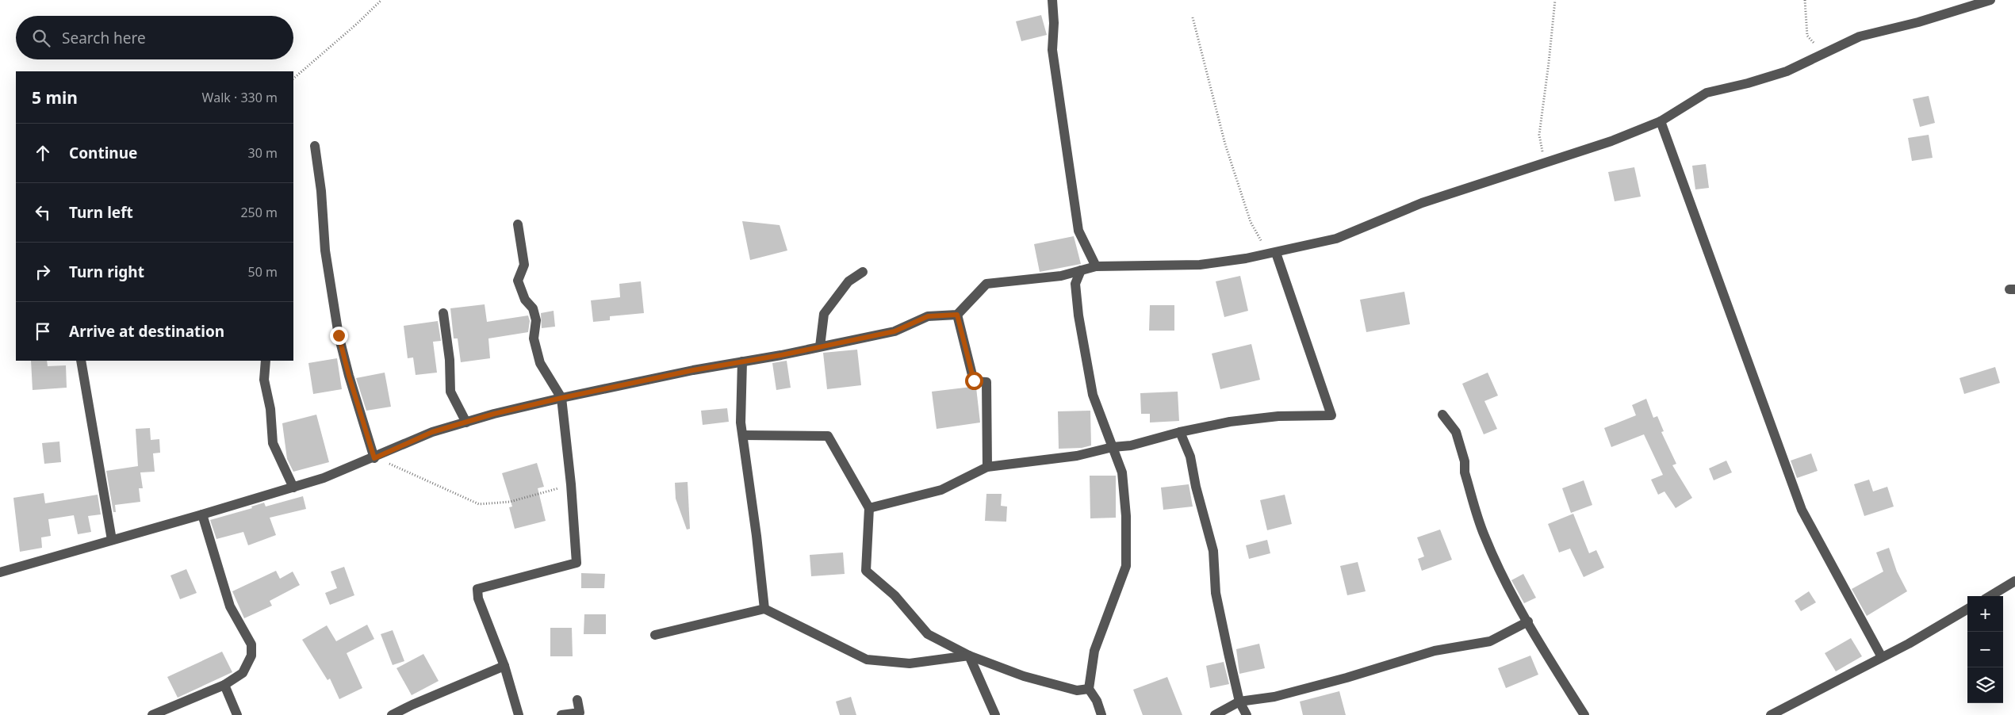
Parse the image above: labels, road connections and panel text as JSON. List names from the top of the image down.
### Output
{
  "page": {
    "search": "Search here",
    "heading": ["5 min", "Walk · 330 m"],
    "list": [
      ["Continue", "30 m"],
      ["Turn left", "250 m"],
      ["Turn right", "50 m"],
      "Arrive at destination"
    ],
    "map_buttons": ["+", "−"]
  }
}
